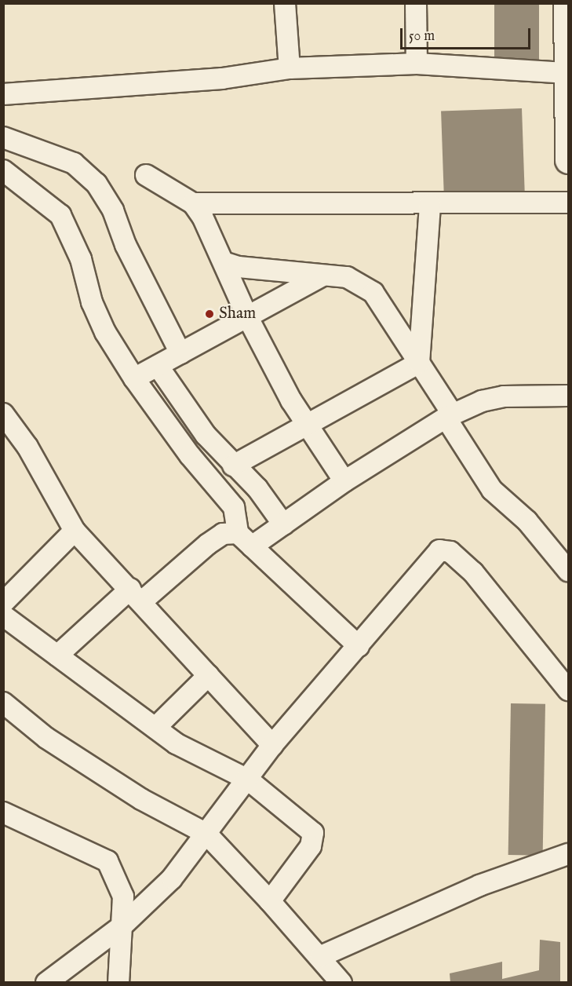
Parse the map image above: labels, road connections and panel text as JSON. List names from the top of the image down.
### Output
{
  "places": ["Sham"],
  "scale_bar": "50 m"
}
